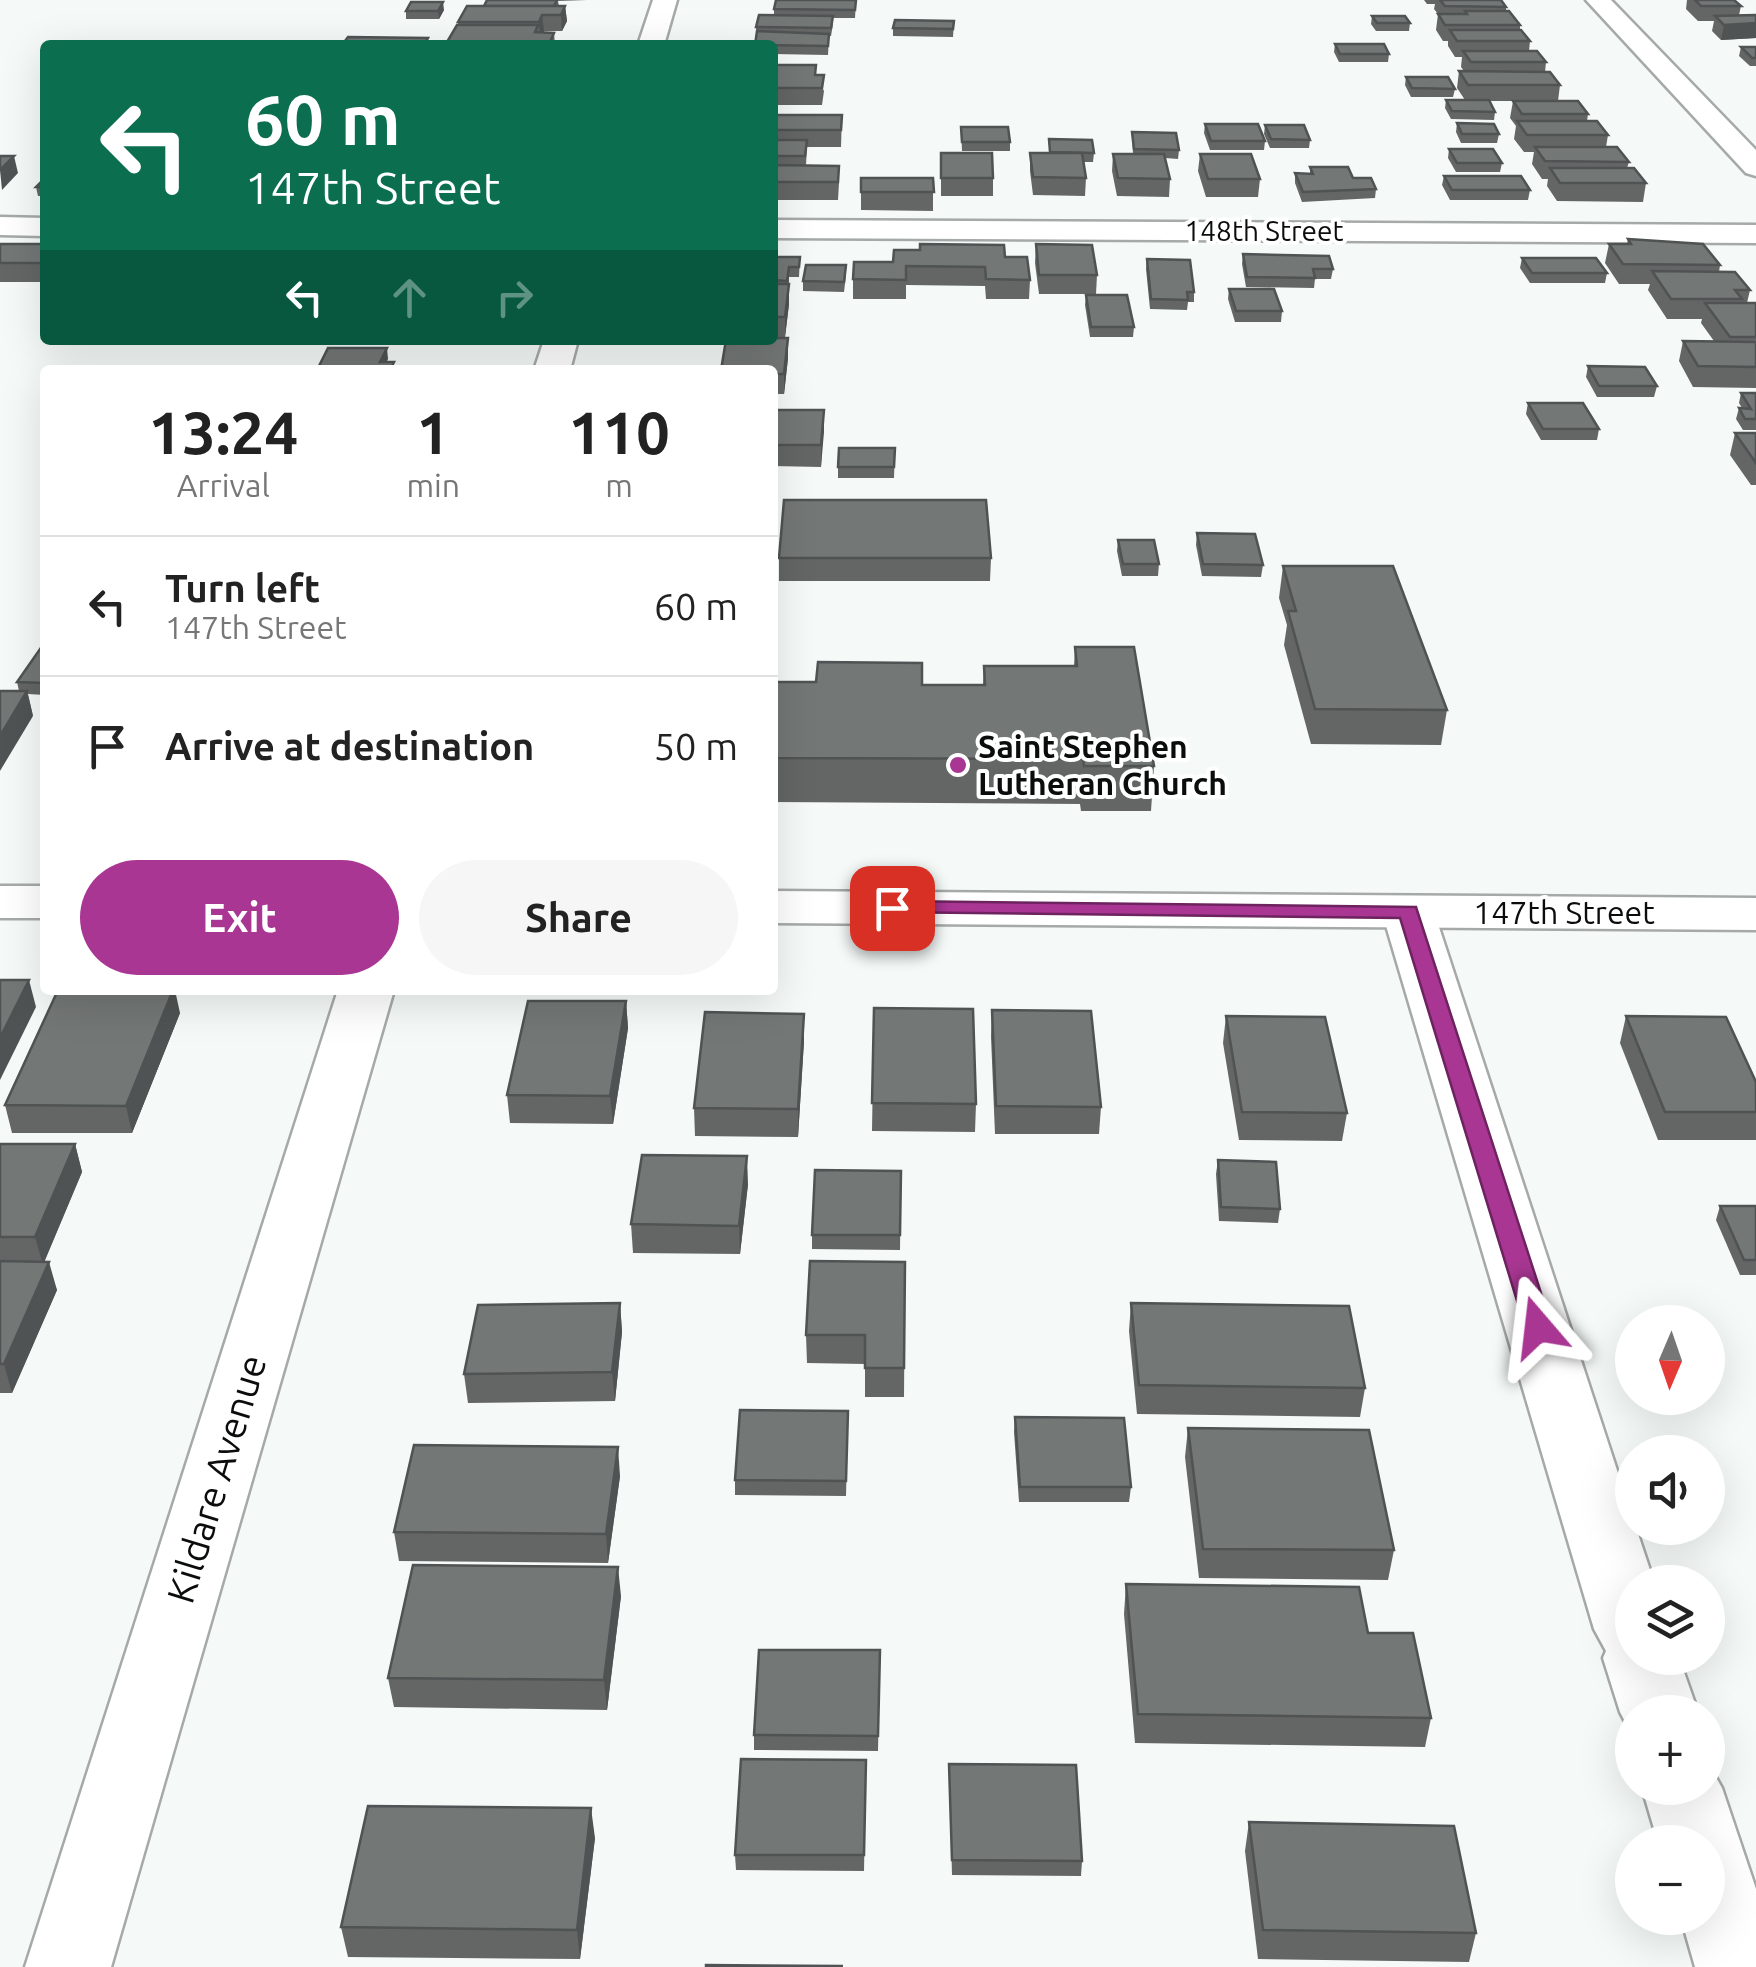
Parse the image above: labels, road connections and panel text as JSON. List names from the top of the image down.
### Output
{
  "streets": {
    "street": ["148th Street", "147th Street", "Kildare Avenue"]
  },
  "places": ["Saint Stephen Lutheran Church"],
  "north": "bottom",
  "page": {
    "turn": ["60 m", "147th Street"],
    "eta": [
      "13:24",
      "Arrival",
      "1",
      "min",
      "110",
      "m"
    ],
    "list": [
      {
        "name": "Turn left",
        "note": "147th Street",
        "value": "60 m"
      },
      {
        "name": "Arrive at destination",
        "value": "50 m"
      }
    ],
    "buttons": ["Exit", "Share"],
    "map_buttons": ["+", "−"]
  }
}
